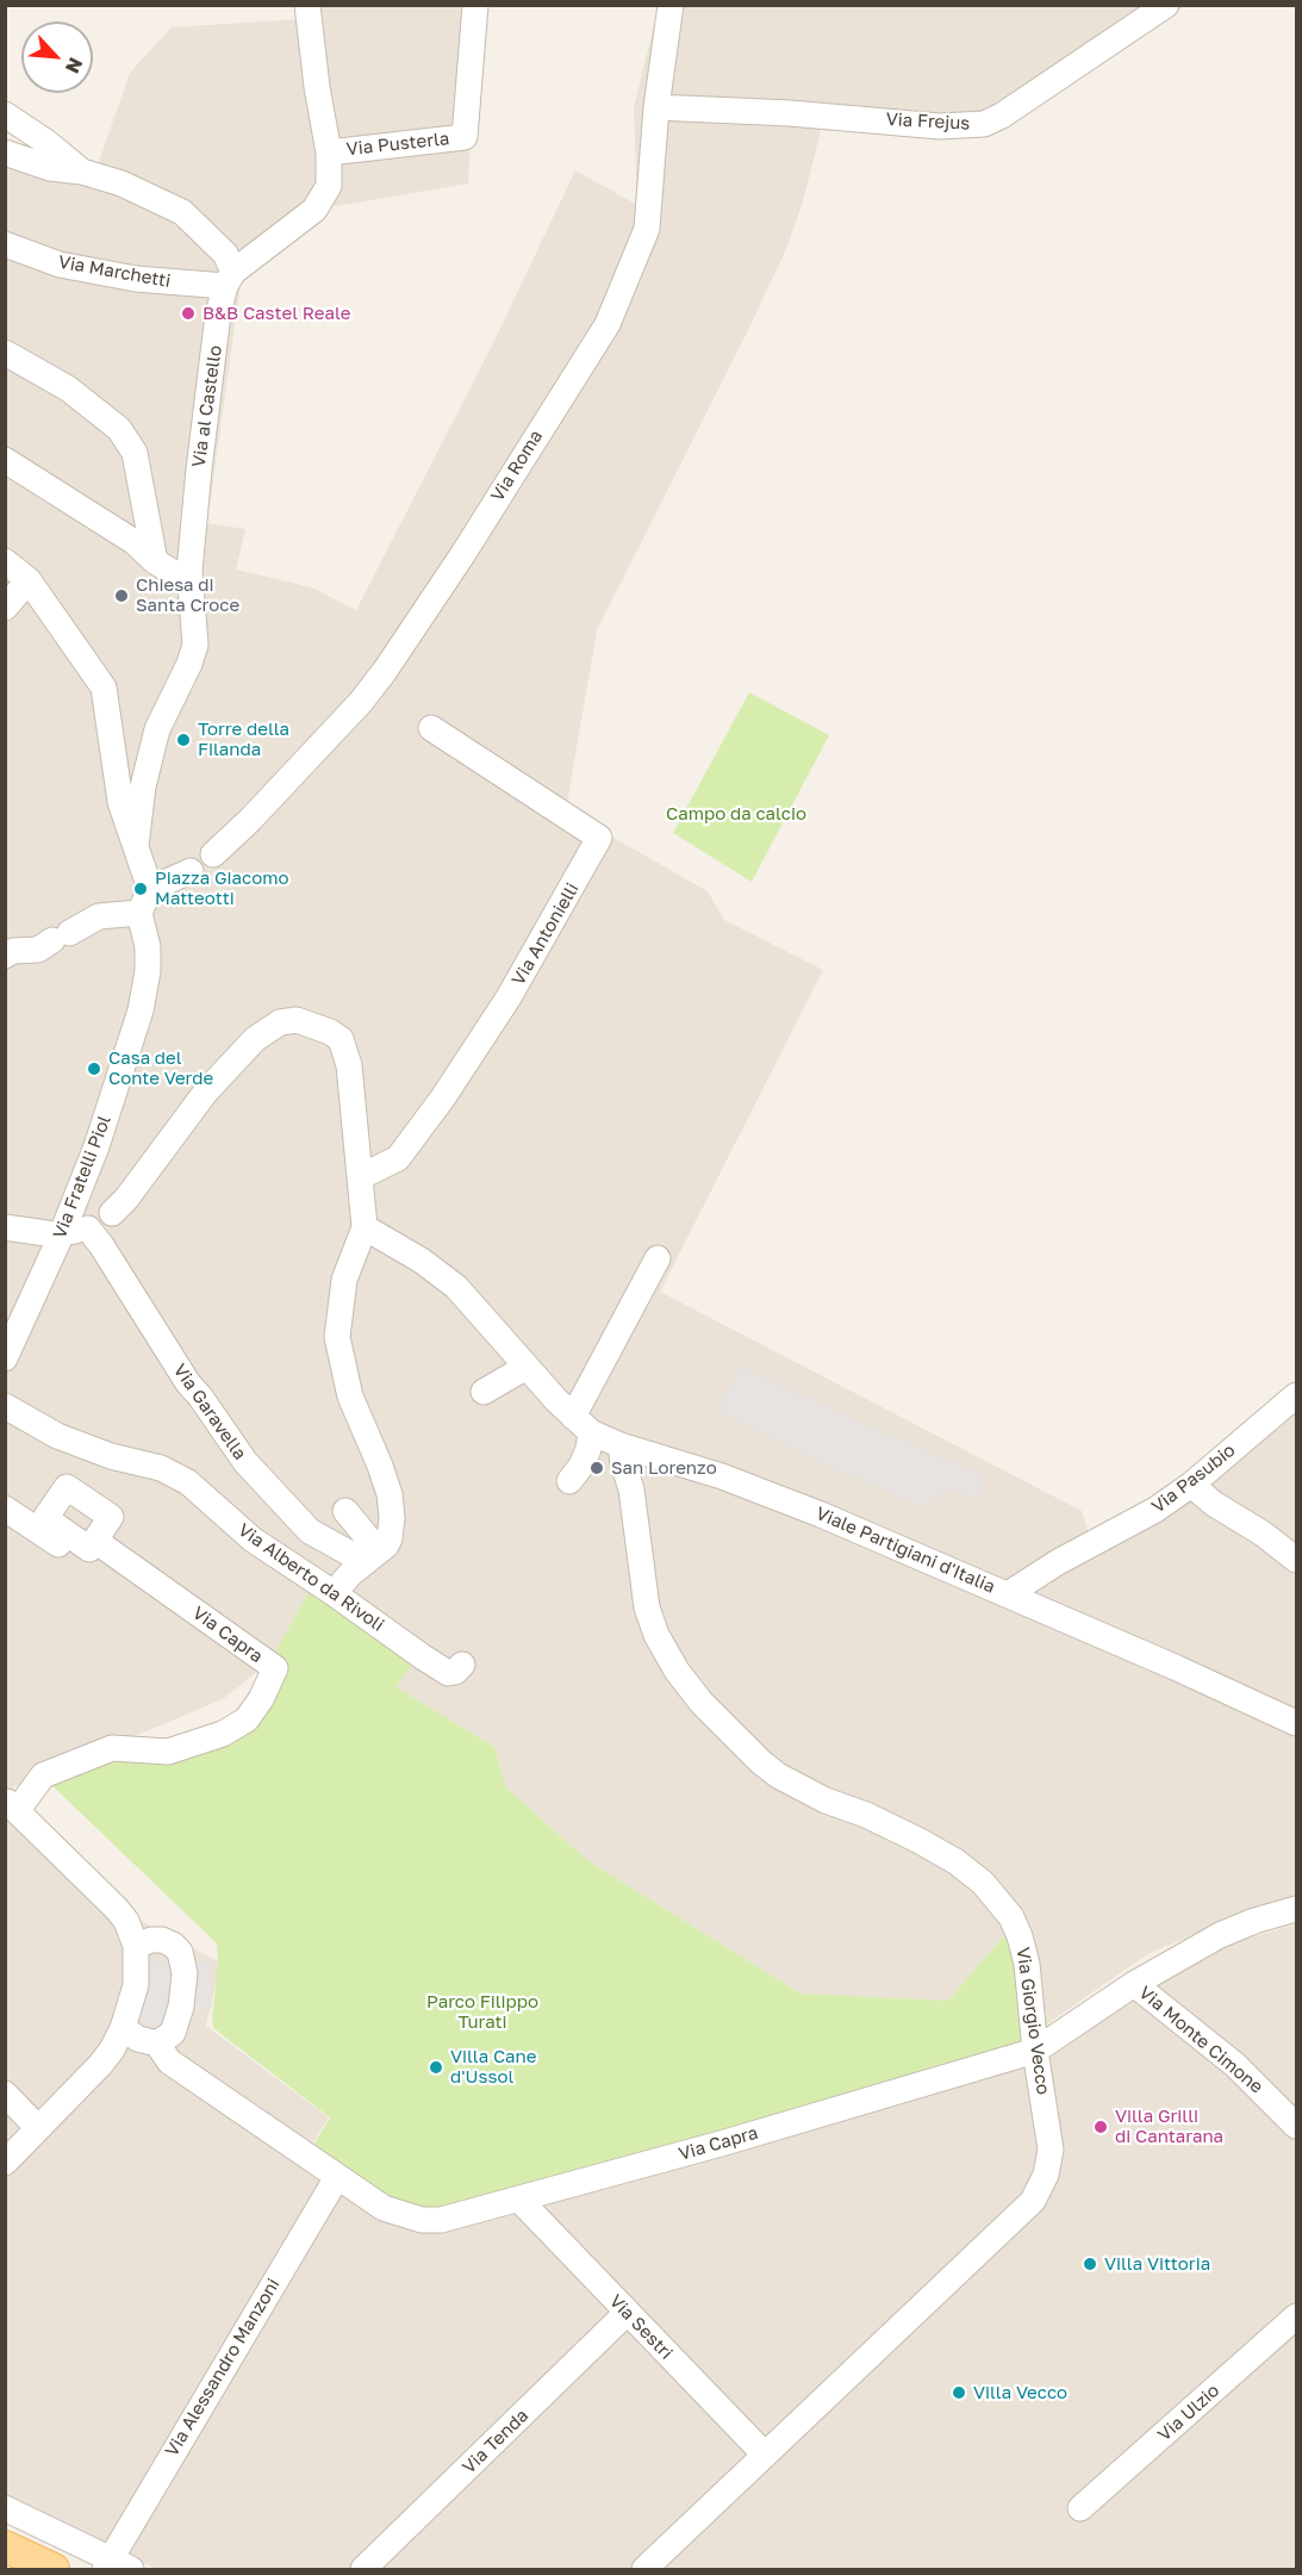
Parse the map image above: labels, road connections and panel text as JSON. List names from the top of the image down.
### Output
{
  "streets": {
    "street": [
      "Via Frejus",
      "Via Pusterla",
      "Via Marchetti",
      "Via al Castello",
      "Via Roma",
      "Via Antonielli",
      "Via Fratelli Piol",
      "Via Garavella",
      "Via Pasubio",
      "Viale Partigiani d'Italia",
      "Via Alberto da Rivoli",
      "Via Capra",
      "Via Giorgio Vecco",
      "Via Monte Cimone",
      "Via Sestri",
      "Via Alessandro Manzoni",
      "Via Ulzio",
      "Via Tenda"
    ]
  },
  "crossings": [
    ["Via Frejus", "Via Roma"],
    ["Via Marchetti", "Via al Castello"],
    ["Via Pasubio", "Viale Partigiani d'Italia"],
    ["Viale Partigiani d'Italia", "Via Giorgio Vecco"],
    ["Via Capra", "Via Giorgio Vecco"],
    ["Via Capra", "Via Monte Cimone"],
    ["Via Capra", "Via Sestri"],
    ["Via Capra", "Via Alessandro Manzoni"],
    ["Via Giorgio Vecco", "Via Sestri"],
    ["Via Sestri", "Via Tenda"]
  ],
  "parks": ["Campo da calcio", "Parco Filippo Turati"],
  "places": [
    "B&B Castel Reale",
    "Chiesa di Santa Croce",
    "Torre della Filanda",
    "Piazza Giacomo Matteotti",
    "Casa del Conte Verde",
    "San Lorenzo",
    "Villa Cane d'Ussol",
    "Villa Grilli di Cantarana",
    "Villa Vittoria",
    "Villa Vecco"
  ],
  "north": "bottom right"
}
